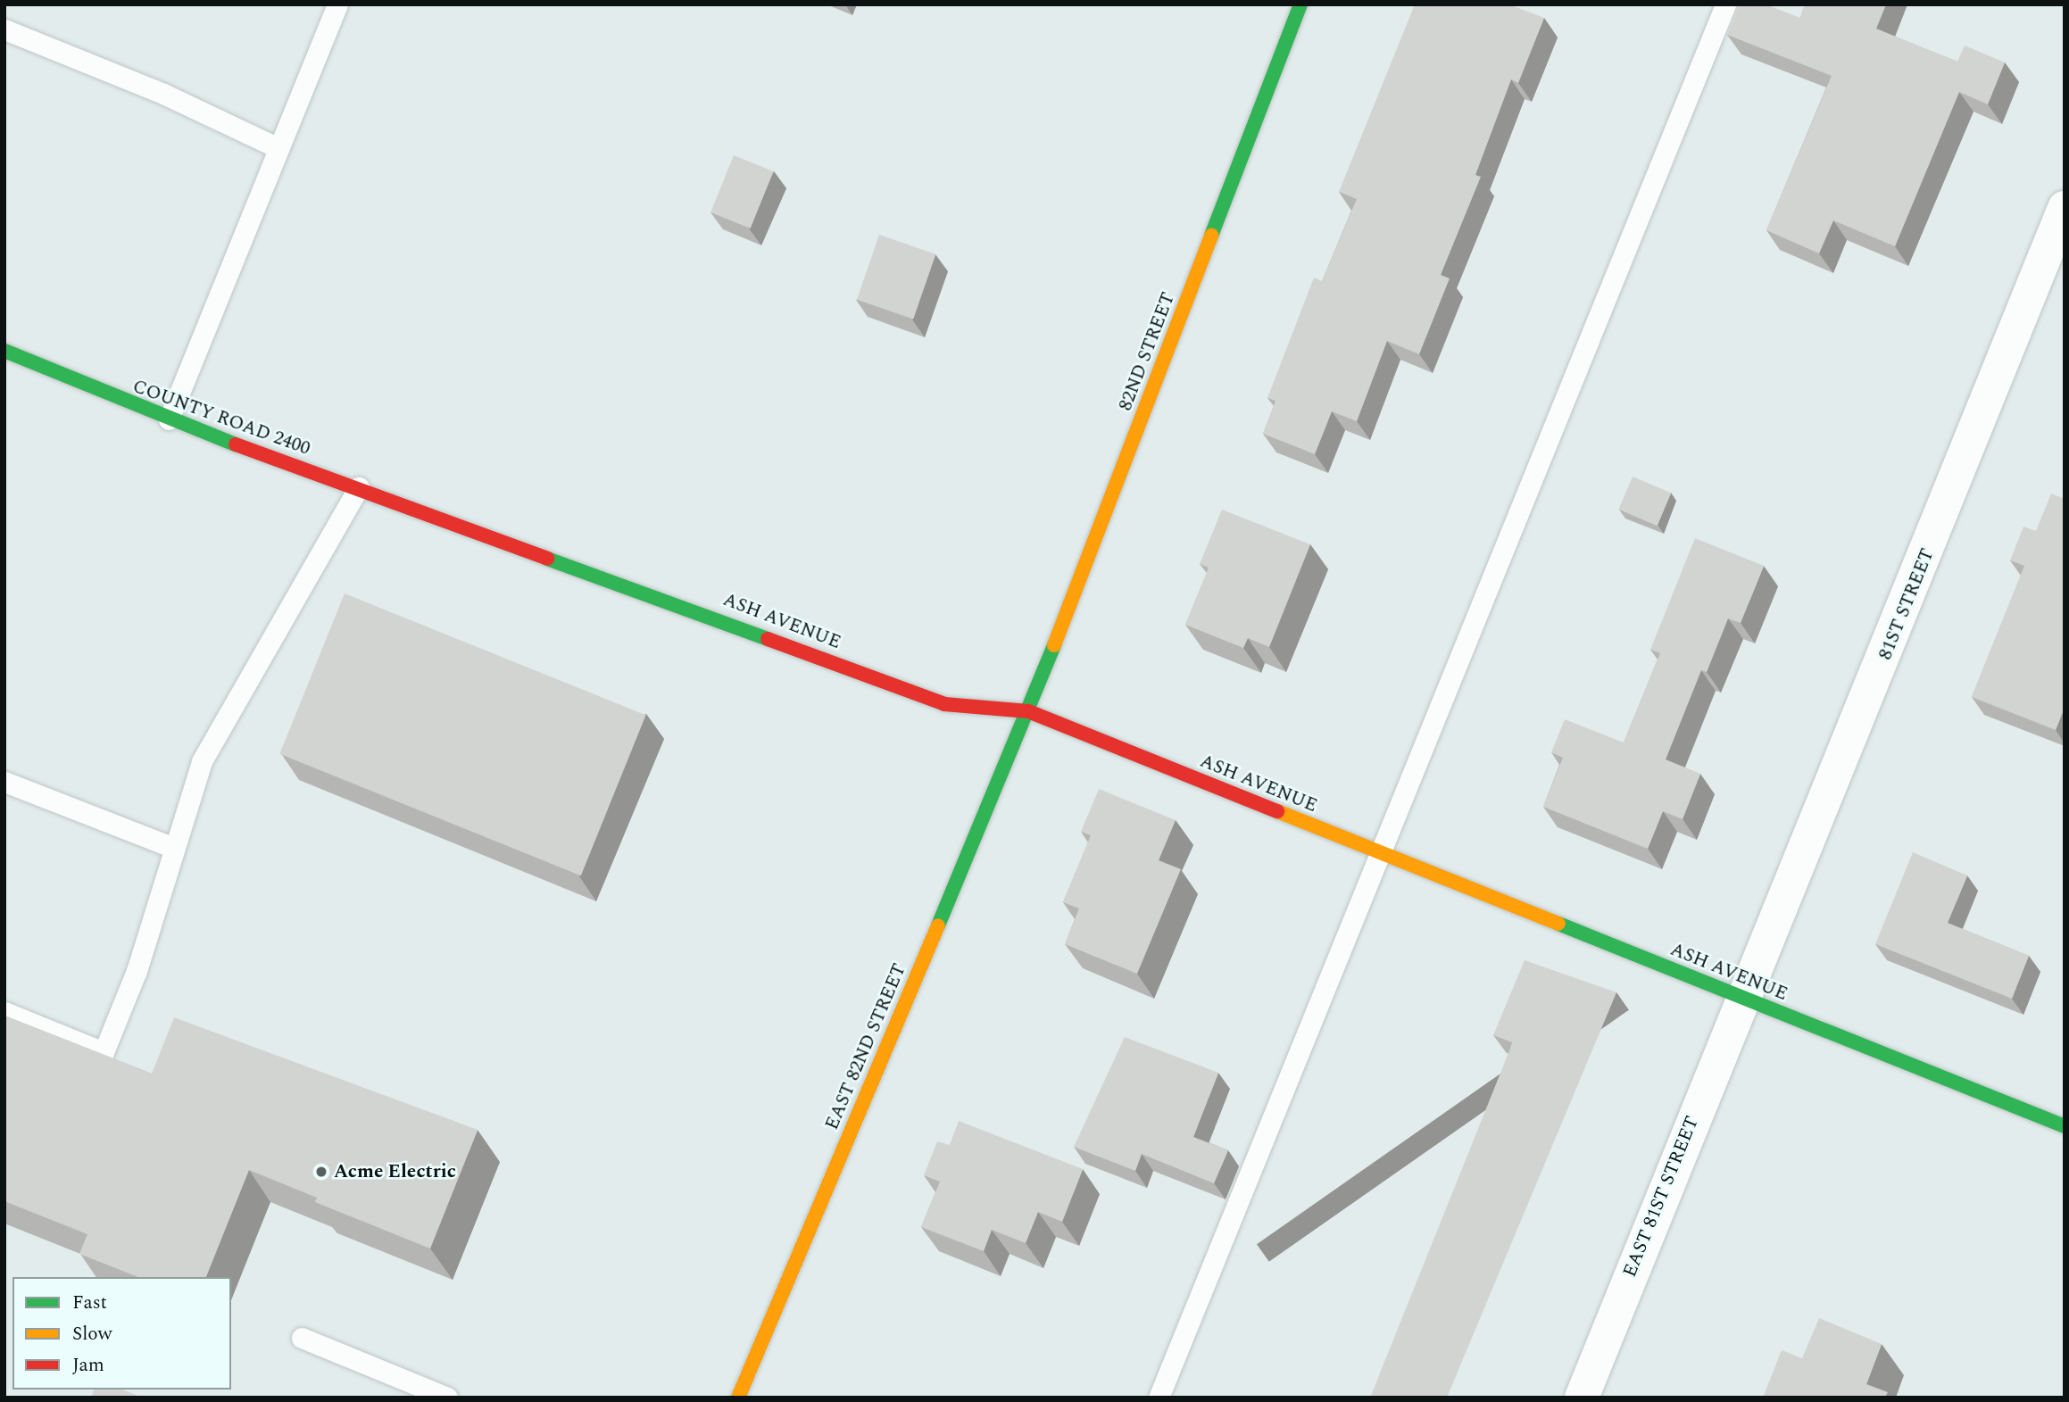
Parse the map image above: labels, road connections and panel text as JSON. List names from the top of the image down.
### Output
{
  "streets": {
    "street": [
      "82ND STREET",
      "COUNTY ROAD 2400",
      "81ST STREET",
      "ASH AVENUE",
      "EAST 82ND STREET",
      "EAST 81ST STREET"
    ]
  },
  "crossings": [
    ["82ND STREET", "ASH AVENUE"],
    ["82ND STREET", "EAST 82ND STREET"],
    ["COUNTY ROAD 2400", "ASH AVENUE"],
    ["81ST STREET", "ASH AVENUE"],
    ["81ST STREET", "EAST 81ST STREET"],
    ["ASH AVENUE", "EAST 82ND STREET"],
    ["ASH AVENUE", "EAST 81ST STREET"]
  ],
  "places": ["Acme Electric"],
  "legend": ["Fast", "Slow", "Jam"]
}
